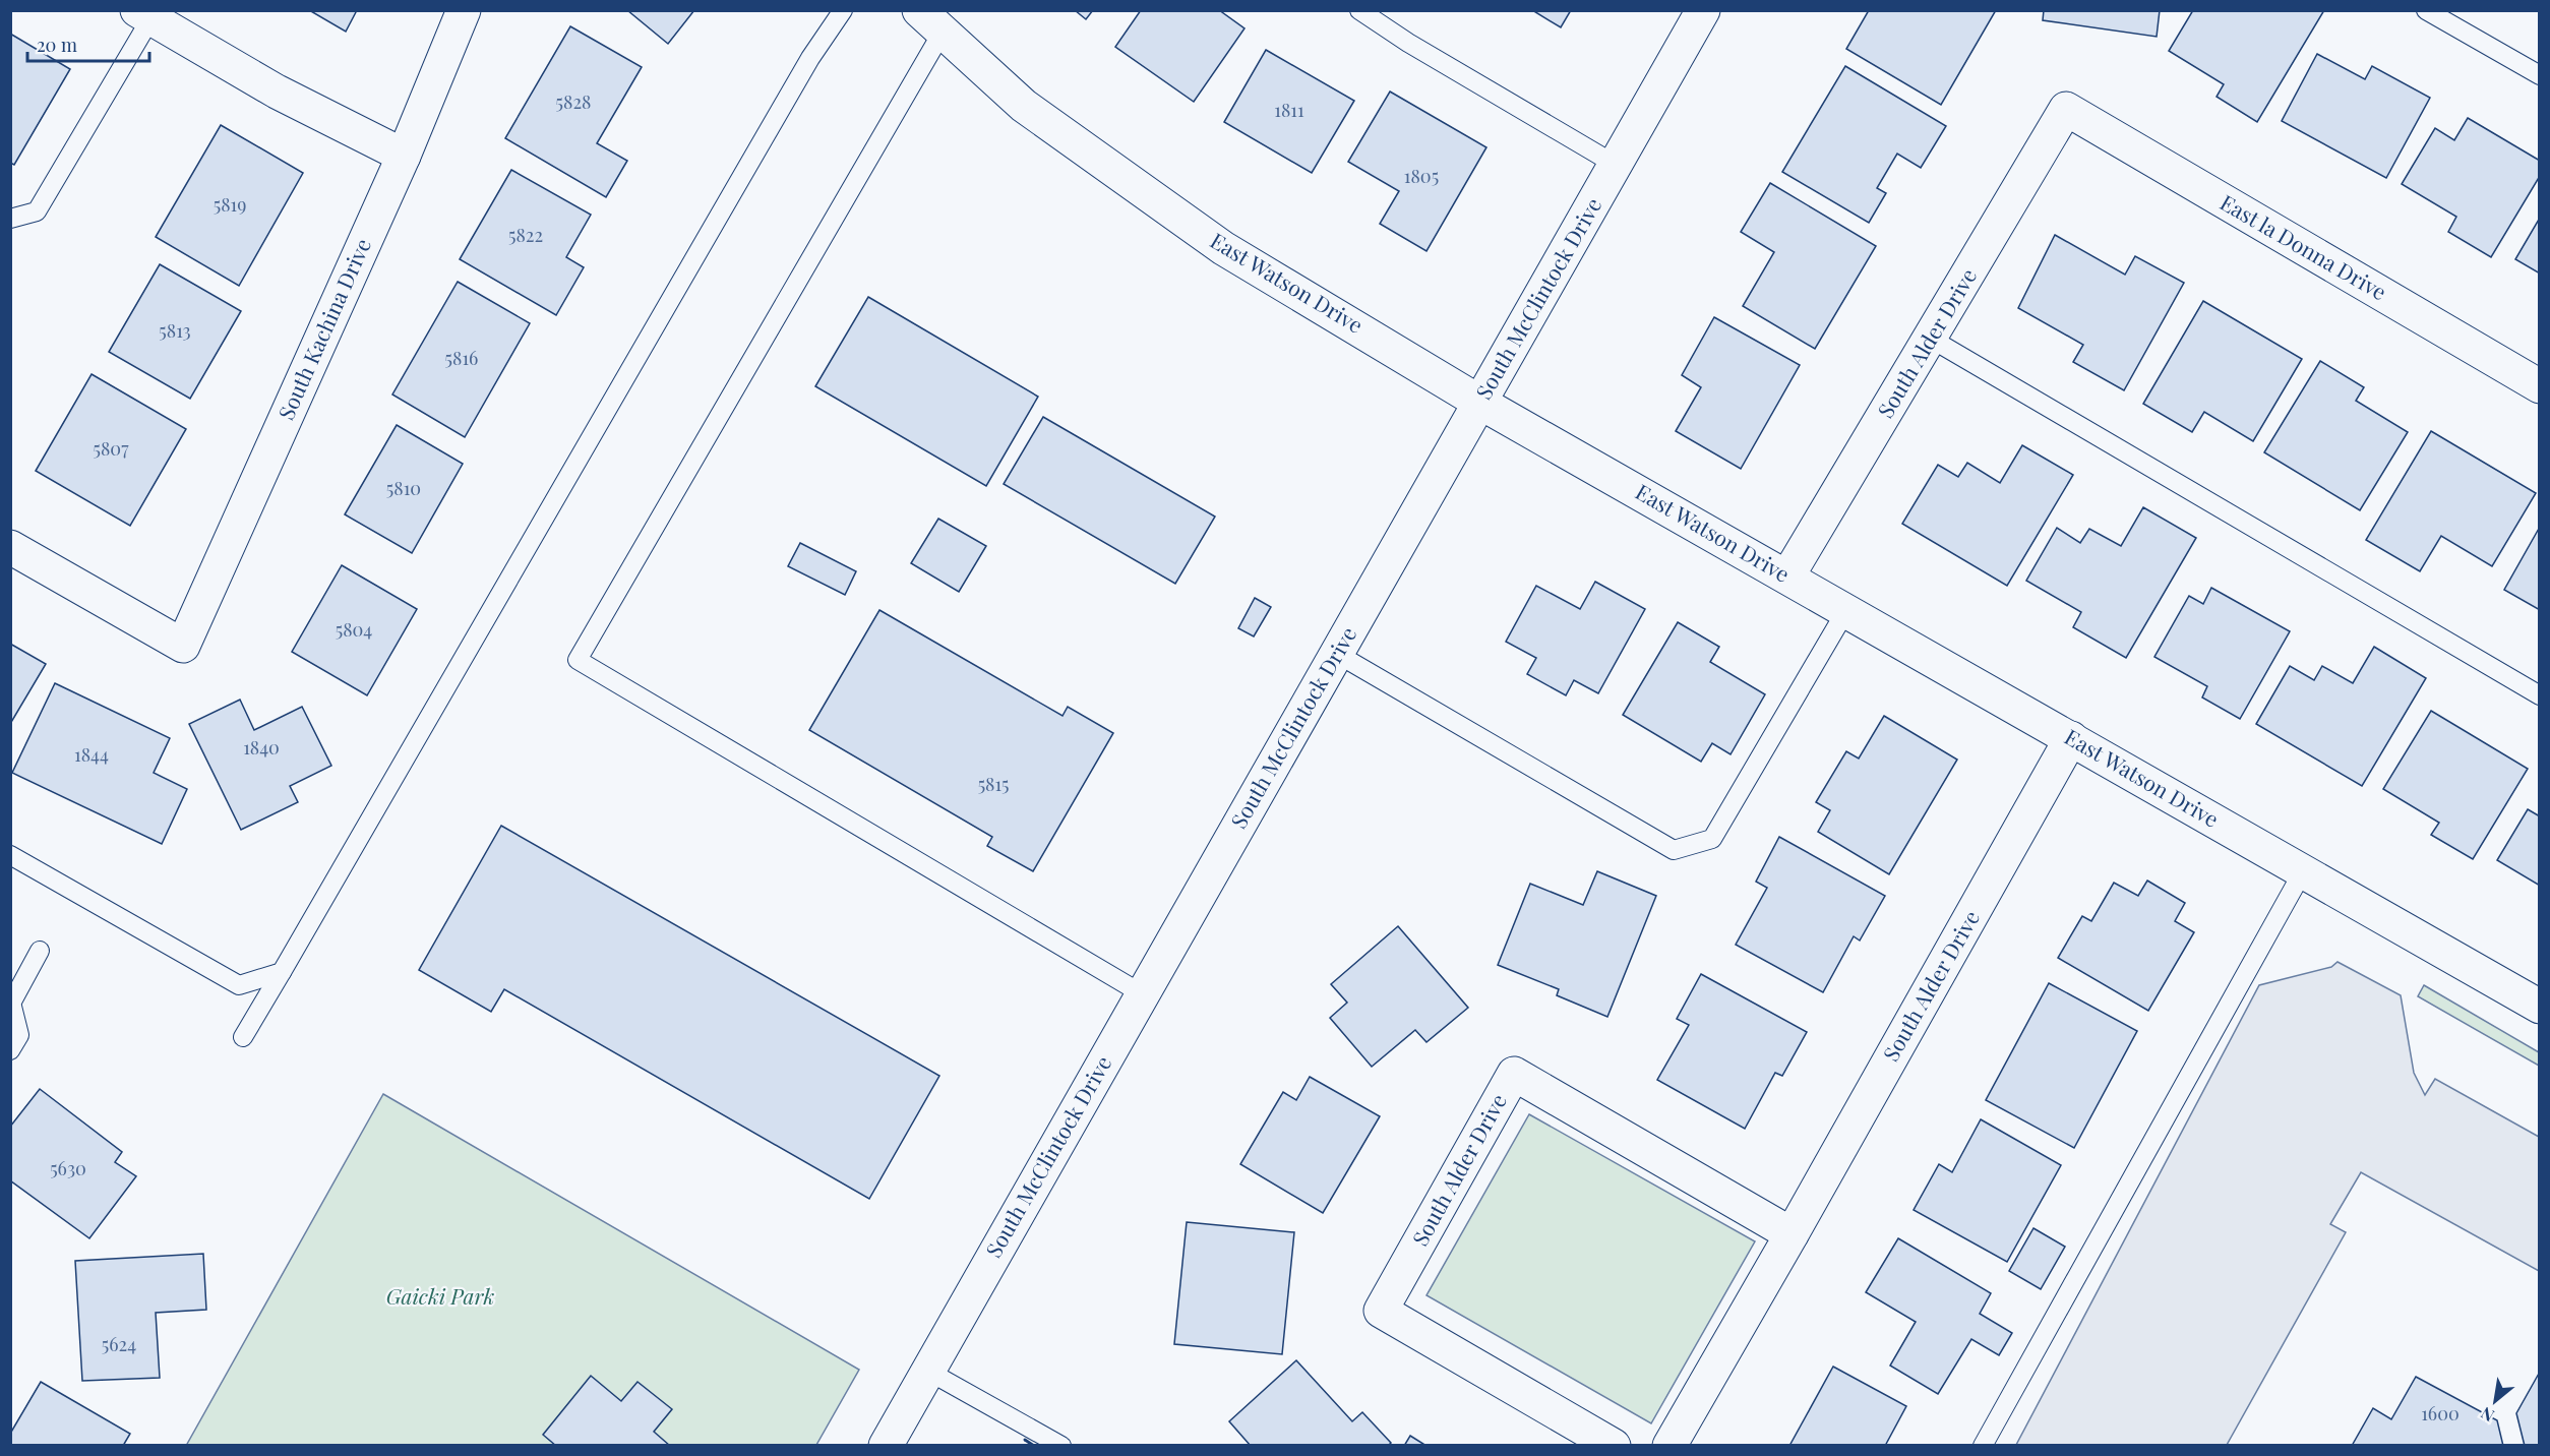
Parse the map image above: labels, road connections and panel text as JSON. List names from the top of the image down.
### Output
{
  "streets": {
    "street": [
      "East la Donna Drive",
      "East Watson Drive",
      "South McClintock Drive",
      "South Kachina Drive",
      "South Alder Drive"
    ]
  },
  "crossings": [
    ["East la Donna Drive", "South Alder Drive"],
    ["East Watson Drive", "South McClintock Drive"],
    ["East Watson Drive", "South Alder Drive"]
  ],
  "parks": ["Gaicki Park"],
  "house_numbers": [
    "5828",
    "1811",
    "1805",
    "5819",
    "5822",
    "5813",
    "5816",
    "5807",
    "5810",
    "5804",
    "1840",
    "1844",
    "5815",
    "5630",
    "5624",
    "1600"
  ],
  "scale_bar": "20 m",
  "north": "bottom left"
}
